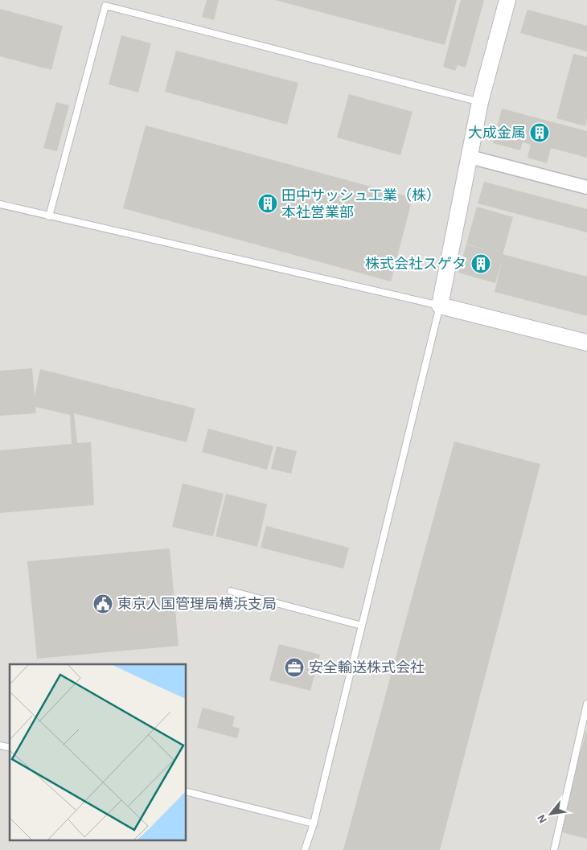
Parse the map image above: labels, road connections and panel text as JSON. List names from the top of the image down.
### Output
{
  "places": {
    "building": ["大成金属", "田中サッシュ工業（株） 本社営業部", "株式会社スゲタ"],
    "public building": ["東京入国管理局横浜支局"],
    "office": ["安全輸送株式会社"]
  },
  "north": "bottom left"
}
